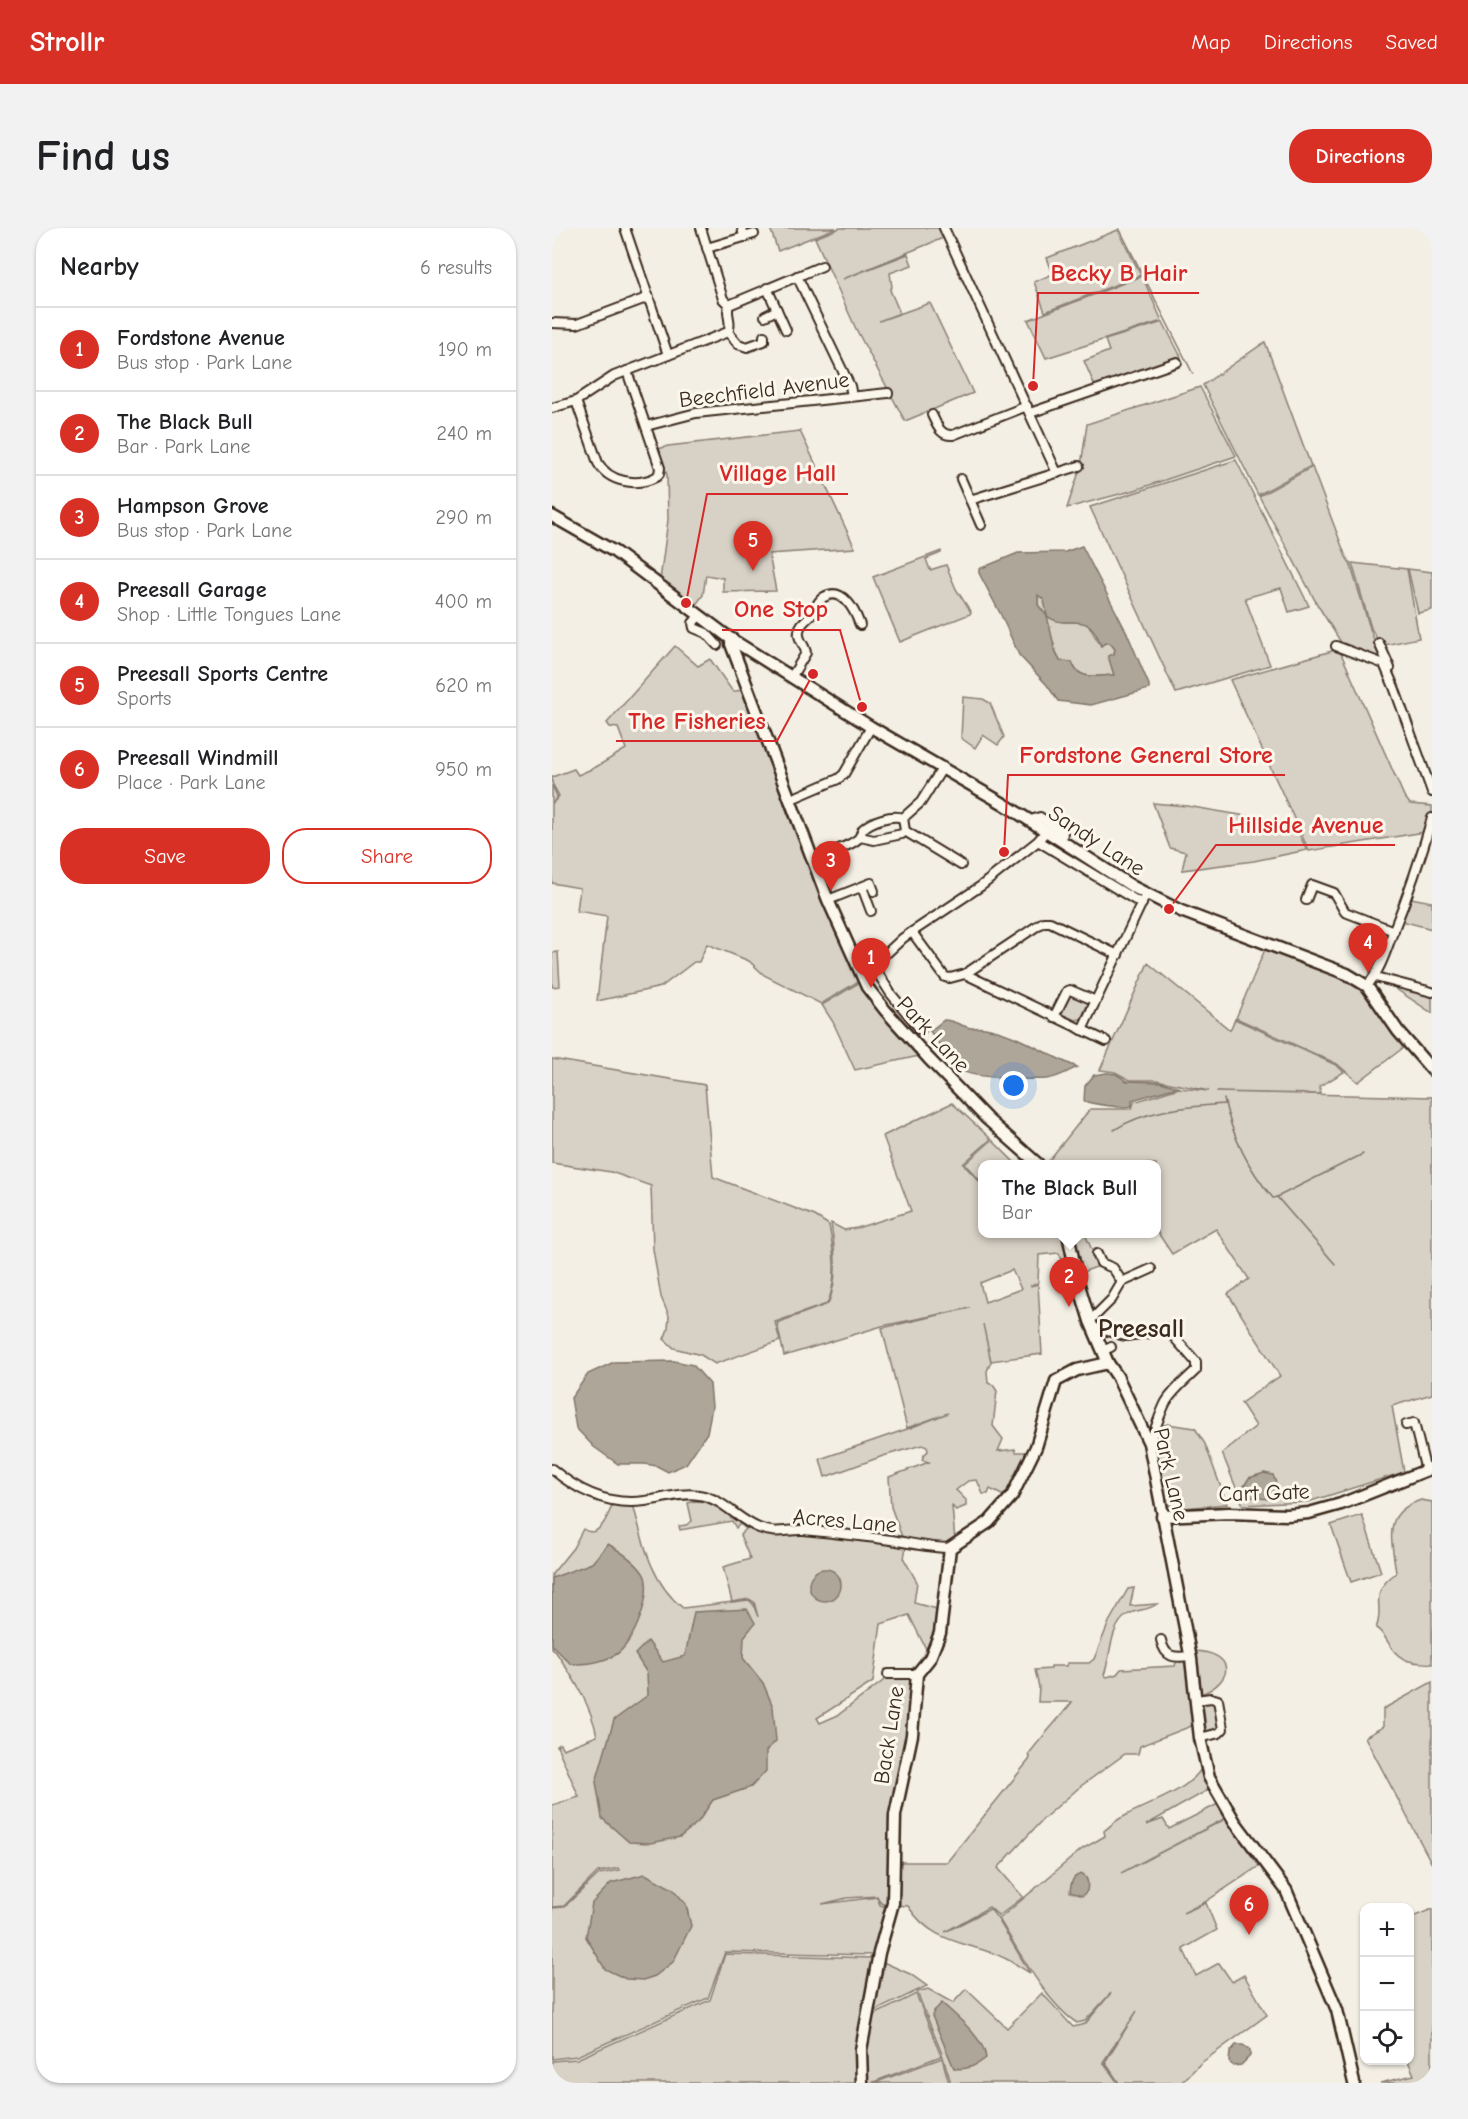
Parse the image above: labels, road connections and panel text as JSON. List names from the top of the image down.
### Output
{
  "streets": {
    "main road": [
      "Sandy Lane",
      "Park Lane",
      "Cart Gate",
      "Back Lane"
    ],
    "street": ["Beechfield Avenue", "Acres Lane"]
  },
  "crossings": [
    ["Sandy Lane", "Park Lane"],
    ["Park Lane", "Cart Gate"],
    ["Acres Lane", "Back Lane"]
  ],
  "districts": ["Preesall"],
  "places": [
    "Becky B Hair",
    "Village Hall",
    "The Fisheries",
    "One Stop",
    "Fordstone General Store",
    "Hillside Avenue"
  ],
  "page": {
    "header": "Strollr",
    "nav": ["Map", "Directions", "Saved"],
    "buttons": [
      "Directions",
      ["Save", "Share"]
    ],
    "title": "Find us",
    "heading": ["Nearby", "6 results"],
    "list": [
      {
        "mark": "1",
        "name": "Fordstone Avenue",
        "note": "Bus stop · Park Lane",
        "value": "190 m"
      },
      {
        "mark": "2",
        "name": "The Black Bull",
        "note": "Bar · Park Lane",
        "value": "240 m"
      },
      {
        "mark": "3",
        "name": "Hampson Grove",
        "note": "Bus stop · Park Lane",
        "value": "290 m"
      },
      {
        "mark": "4",
        "name": "Preesall Garage",
        "note": "Shop · Little Tongues Lane",
        "value": "400 m"
      },
      {
        "mark": "5",
        "name": "Preesall Sports Centre",
        "note": "Sports",
        "value": "620 m"
      },
      {
        "mark": "6",
        "name": "Preesall Windmill",
        "note": "Place · Park Lane",
        "value": "950 m"
      }
    ],
    "pins": [
      "5",
      "3",
      "4",
      "1",
      "2",
      "6"
    ],
    "popup": ["The Black Bull", "Bar"],
    "map_buttons": ["+", "−"]
  }
}
